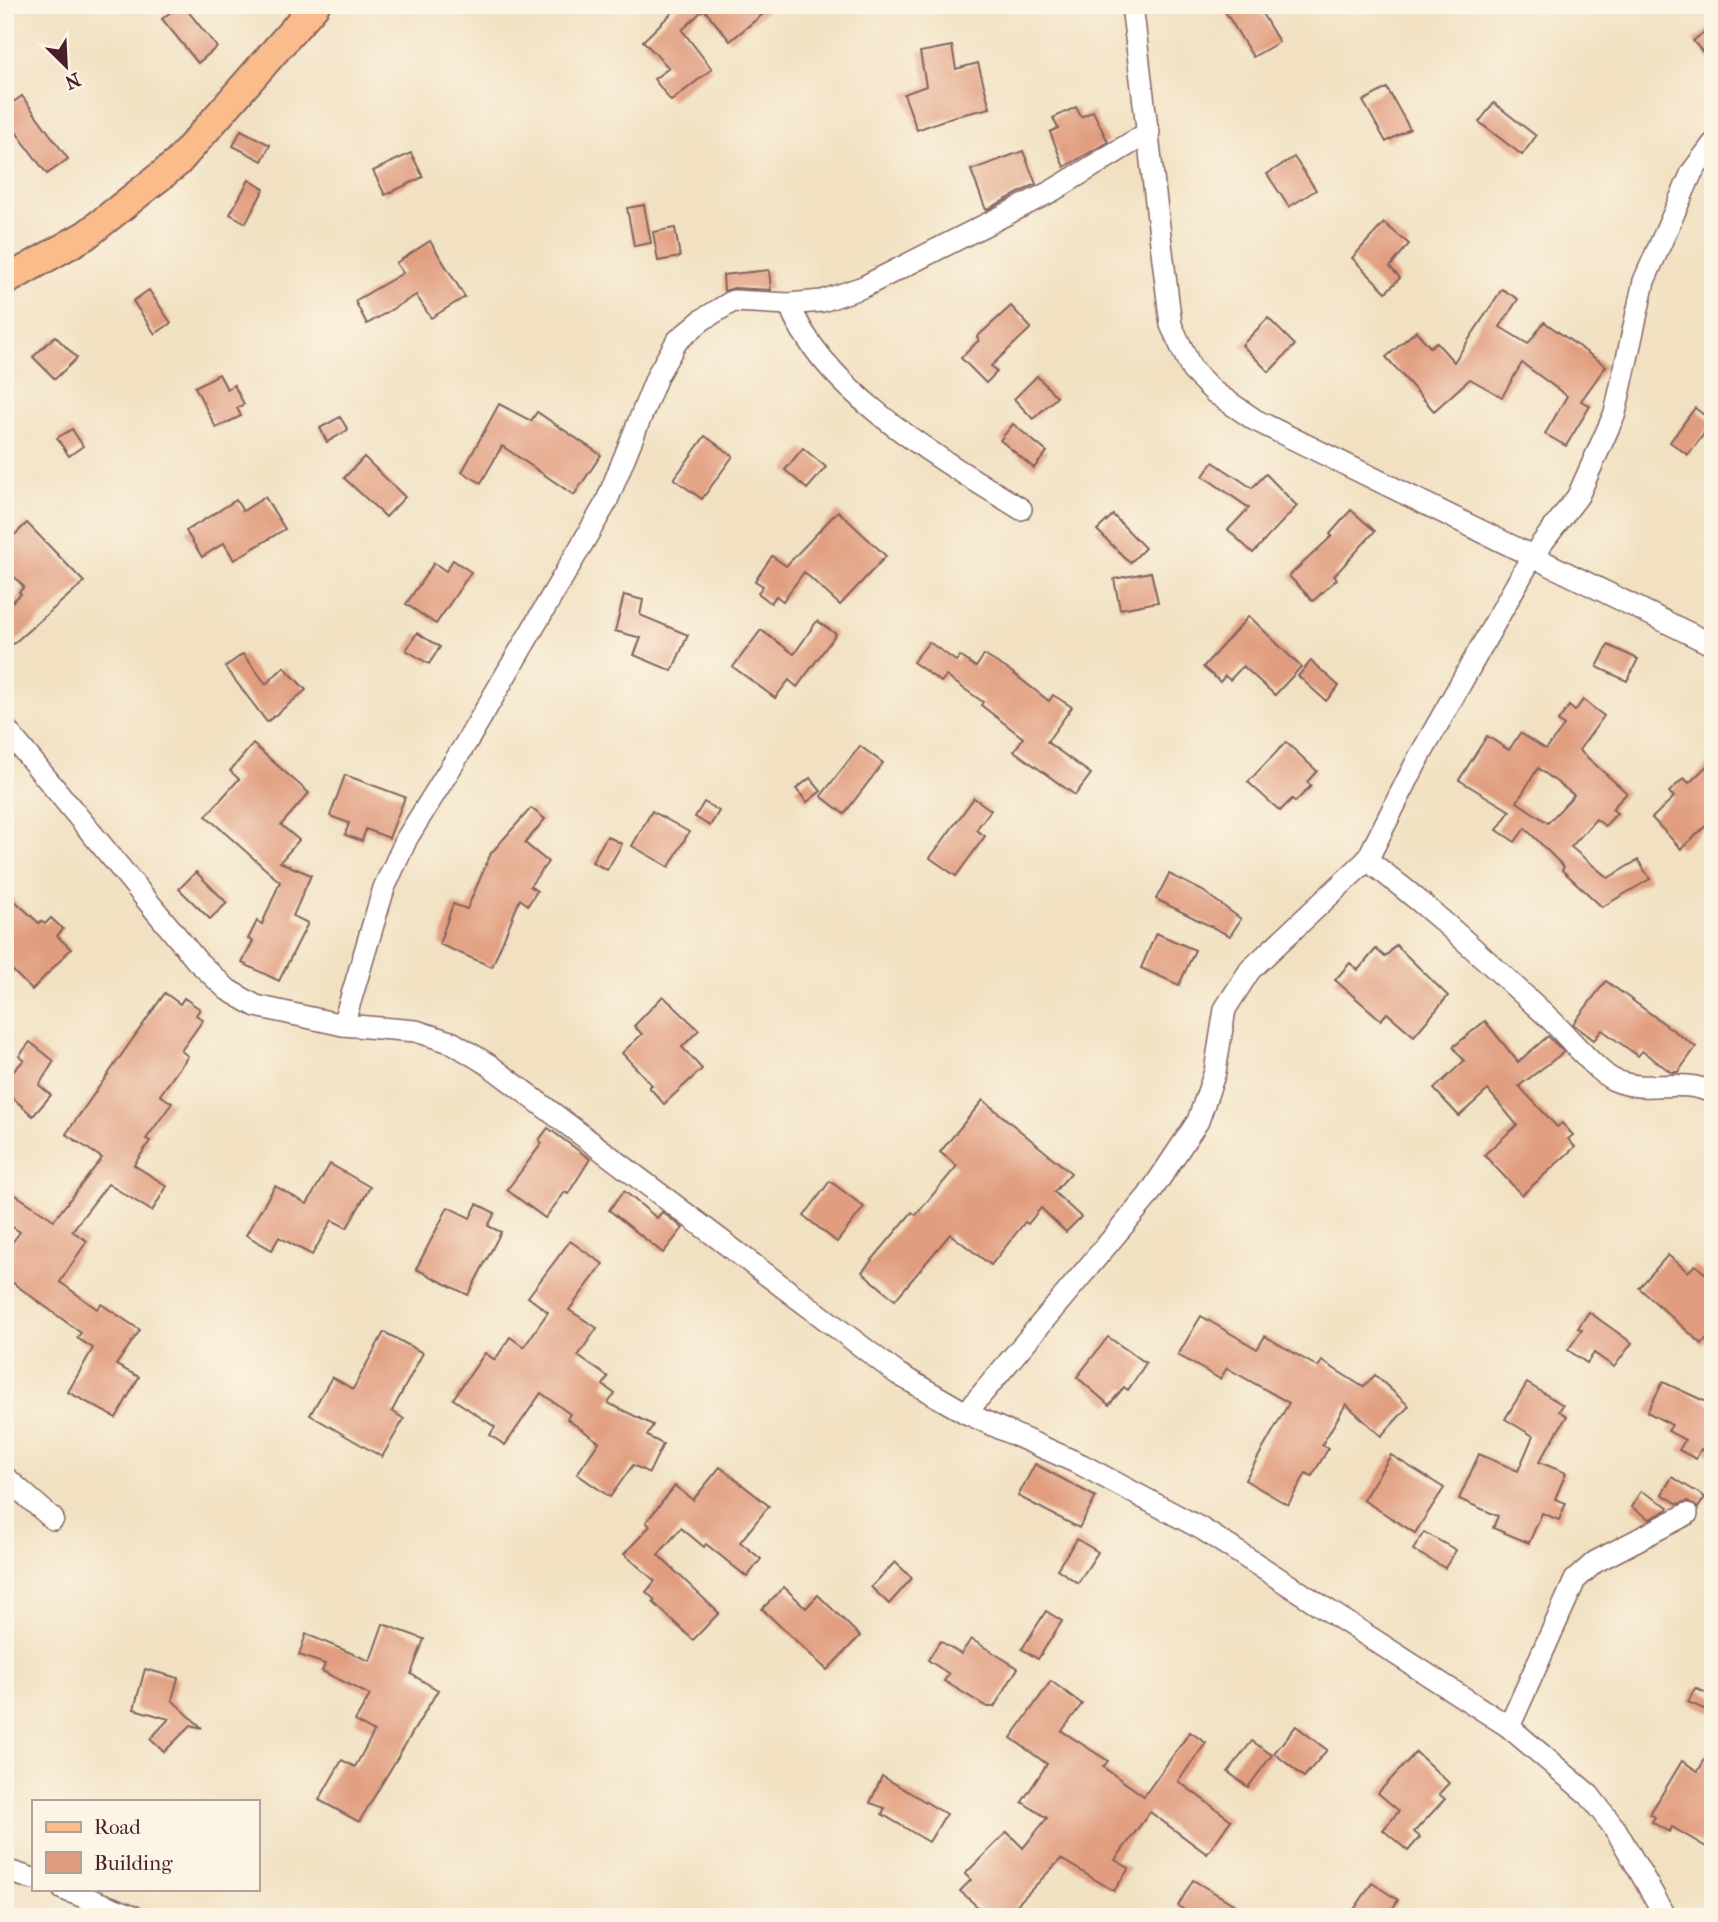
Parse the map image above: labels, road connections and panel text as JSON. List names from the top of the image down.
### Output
{
  "legend": ["Road", "Building"],
  "north": "bottom right"
}
